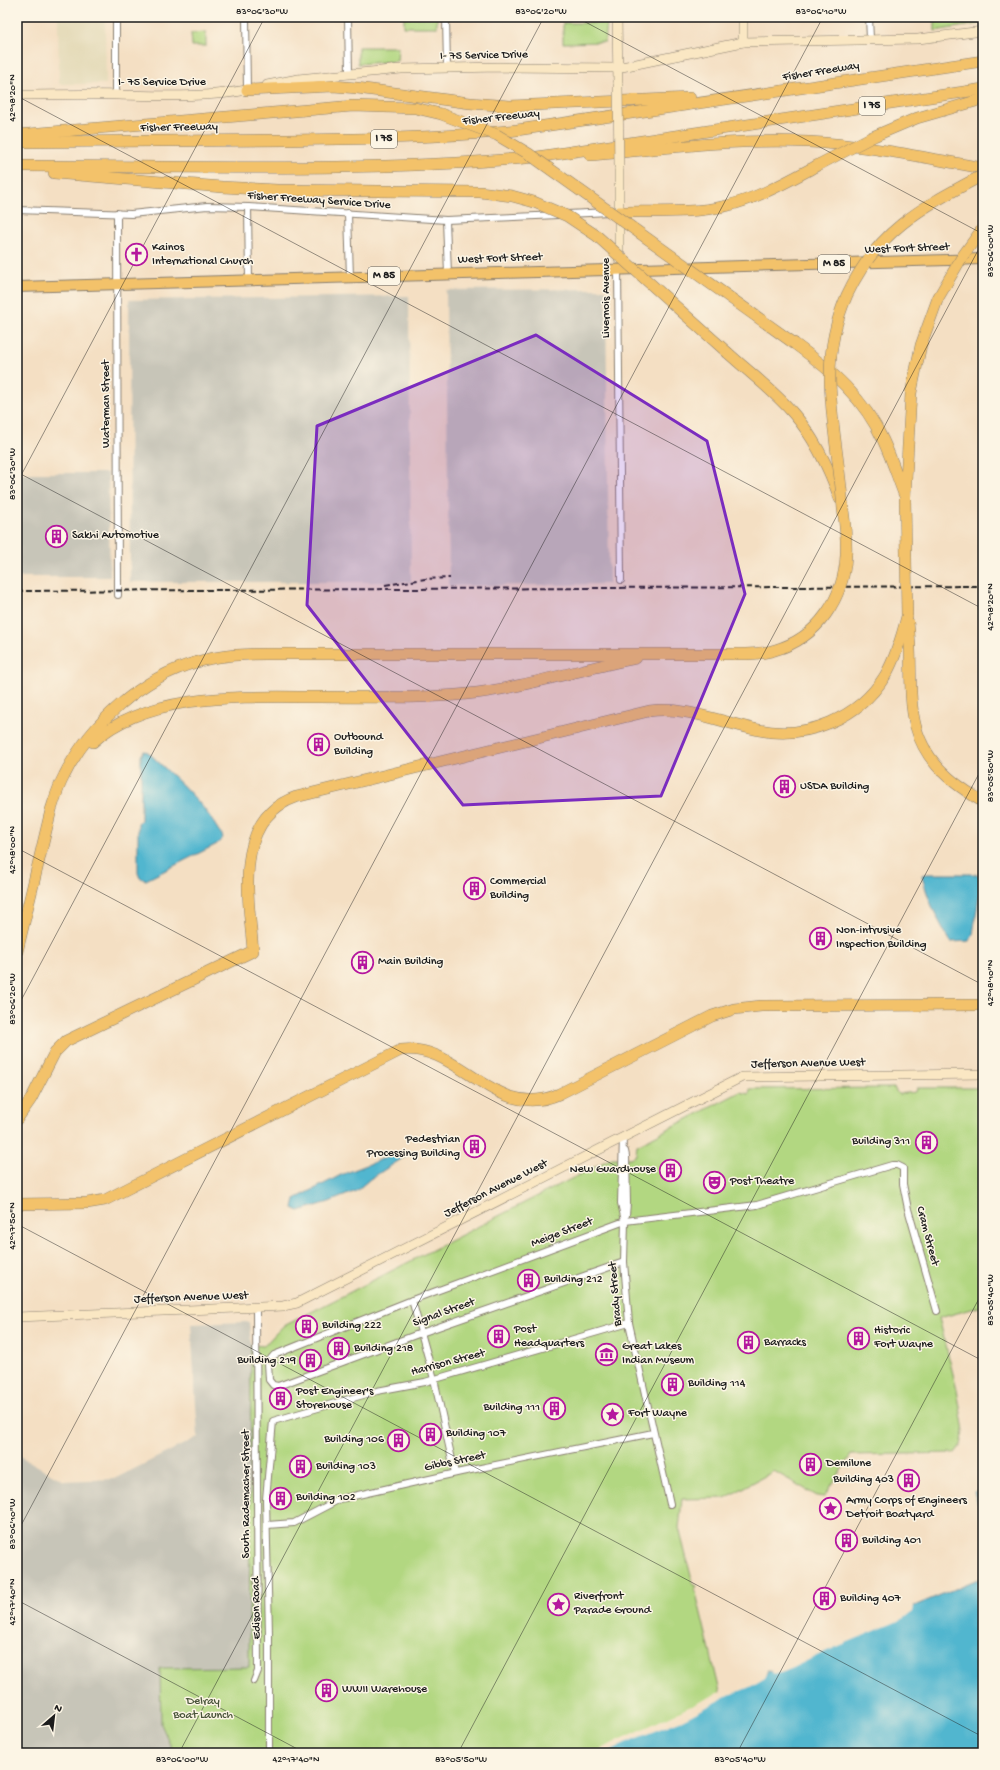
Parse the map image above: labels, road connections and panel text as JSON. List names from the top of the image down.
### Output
{
  "streets": {
    "highway": ["Fisher Freeway", "I 75"],
    "main road": [
      "I- 75 Service Drive",
      "West Fort Street",
      "M 85",
      "Livernois Avenue",
      "Jefferson Avenue West"
    ],
    "street": [
      "Fisher Freeway Service Drive",
      "Waterman Street",
      "Meige Street",
      "Cram Street",
      "Brady Street",
      "Signal Street",
      "Harrison Street",
      "Gibbs Street",
      "South Rademacher Street",
      "Edison Road"
    ]
  },
  "crossings": [
    ["I- 75 Service Drive", "Livernois Avenue"],
    ["Fisher Freeway Service Drive", "Livernois Avenue"],
    ["Fisher Freeway Service Drive", "Waterman Street"],
    ["West Fort Street", "Livernois Avenue"],
    ["West Fort Street", "Waterman Street"],
    ["Jefferson Avenue West", "Brady Street"],
    ["Jefferson Avenue West", "South Rademacher Street"],
    ["Meige Street", "Cram Street"],
    ["Meige Street", "Brady Street"],
    ["Meige Street", "Signal Street"],
    ["Brady Street", "Signal Street"],
    ["Brady Street", "Harrison Street"],
    ["Brady Street", "Gibbs Street"],
    ["Harrison Street", "Edison Road"],
    ["Gibbs Street", "Edison Road"]
  ],
  "parks": ["Delray Boat Launch"],
  "places": {
    "church": ["Kainos International Church"],
    "building": [
      "Sakhi Automotive",
      "Outbound Building",
      "USDA Building",
      "Commercial Building",
      "Non-intrusive Inspection Building",
      "Main Building",
      "Building 311",
      "Pedestrian Processing Building",
      "New Guardhouse",
      "Building 212",
      "Building 222",
      "Post Headquarters",
      "Historic Fort Wayne",
      "Barracks",
      "Building 218",
      "Building 219",
      "Building 114",
      "Post Engineer's Storehouse",
      "Building 111",
      "Building 107",
      "Building 106",
      "Demilune",
      "Building 103",
      "Building 403",
      "Building 102",
      "Building 401",
      "Building 407",
      "WWII Warehouse"
    ],
    "theatre": ["Post Theatre"],
    "museum": ["Great Lakes Indian Museum"],
    "place": ["Fort Wayne", "Army Corps of Engineers Detroit Boatyard", "Riverfront Parade Ground"]
  },
  "north": "top right",
  "coordinates": [
    "83°06'30\"W",
    "83°06'20\"W",
    "83°06'10\"W",
    "42°18'20\"N",
    "83°06'00\"W",
    "83°05'50\"W",
    "42°18'00\"N",
    "42°18'10\"N",
    "42°17'50\"N",
    "83°05'40\"W",
    "42°17'40\"N"
  ]
}
